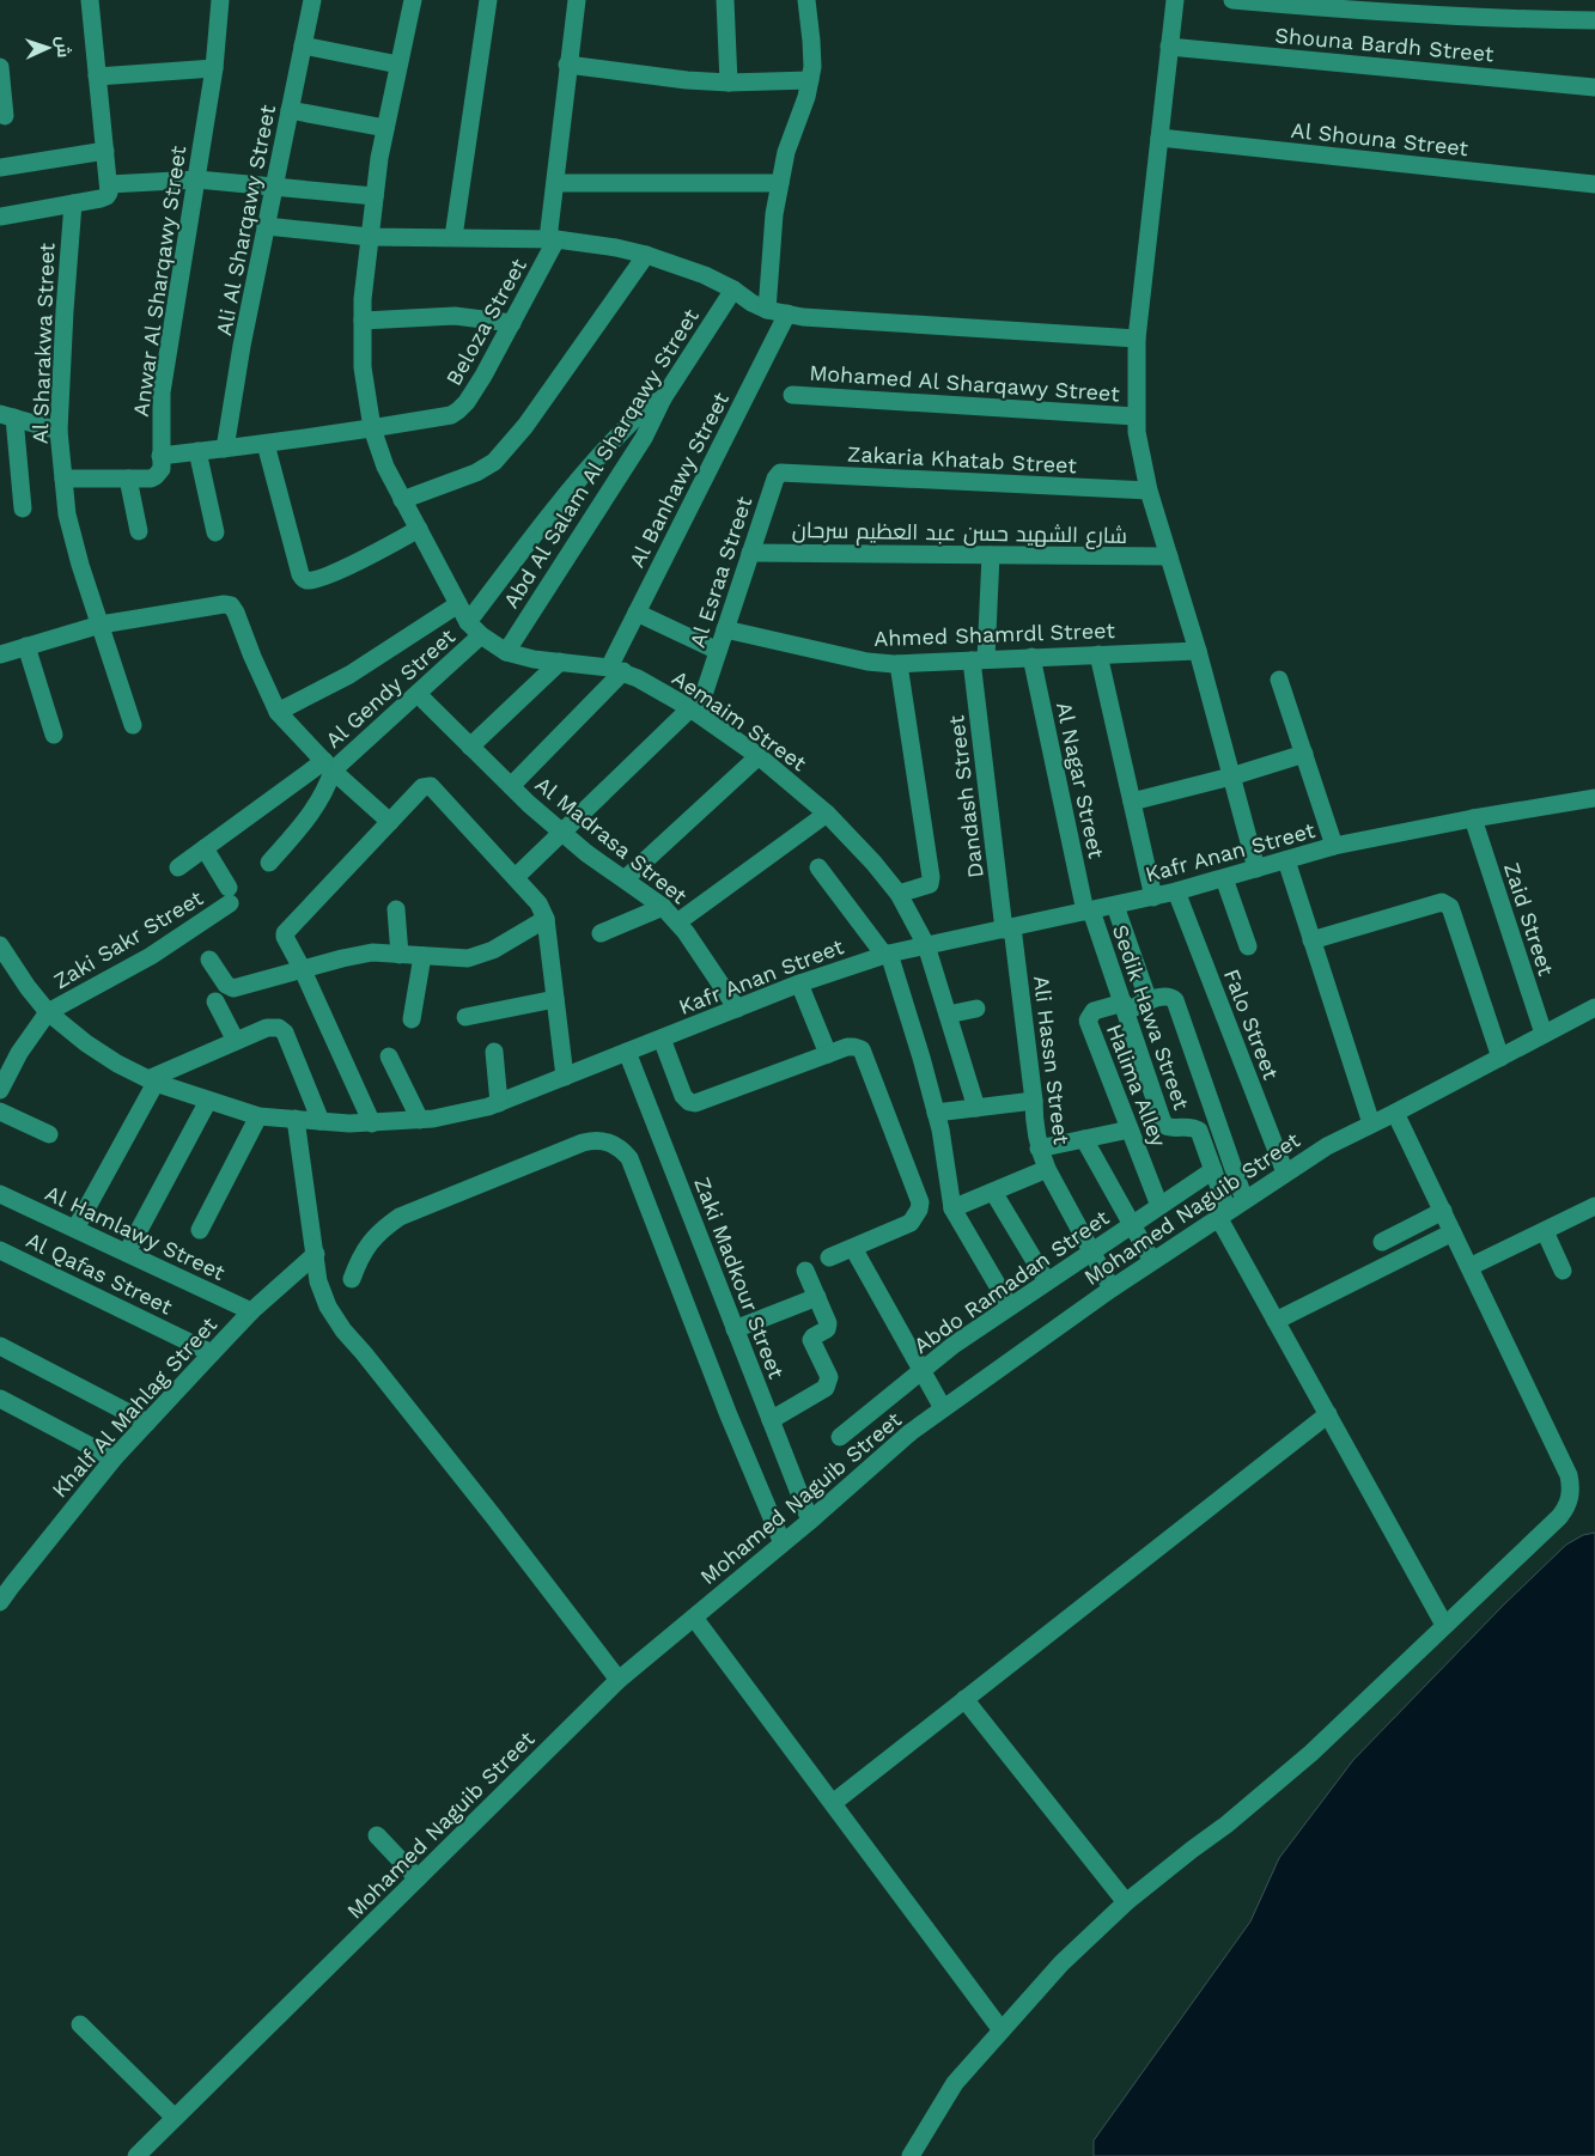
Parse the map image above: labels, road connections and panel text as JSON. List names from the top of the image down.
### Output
{
  "streets": {
    "street": [
      "Shouna Bardh Street",
      "Al Shouna Street",
      "Ali Al Sharqawy Street",
      "Anwar Al Sharqawy Street",
      "Beloza Street",
      "Al Sharakwa Street",
      "Mohamed Al Sharqawy Street",
      "Abd Al Salam Al Sharqawy Street",
      "Zakaria Khatab Street",
      "Al Banhawy Street",
      "شارع الشهيد حسن عبد العظيم سرحان",
      "Al Esraa Street",
      "Ahmed Shamrdl Street",
      "Al Gendy Street",
      "Aemaim Street",
      "Al Nagar Street",
      "Dandash Street",
      "Al Madrasa Street",
      "Kafr Anan Street",
      "Zaid Street",
      "Zaki Sakr Street",
      "Sedik Hawa Street",
      "Falo Street",
      "Ali Hassn Street",
      "Halima Alley",
      "Mohamed Naguib Street",
      "Al Hamlawy Street",
      "Al Qafas Street",
      "Zaki Madkour Street",
      "Abdo Ramadan Street",
      "Khalf Al Mahlag Street"
    ]
  },
  "crossings": [
    ["Ali Al Sharqawy Street", "Beloza Street"],
    ["Anwar Al Sharqawy Street", "Beloza Street"],
    ["Anwar Al Sharqawy Street", "Al Sharakwa Street"],
    ["Beloza Street", "Aemaim Street"],
    ["Abd Al Salam Al Sharqawy Street", "Aemaim Street"],
    ["Zakaria Khatab Street", "Al Esraa Street"],
    ["Al Banhawy Street", "Aemaim Street"],
    ["Al Banhawy Street", "Al Madrasa Street"],
    ["شارع الشهيد حسن عبد العظيم سرحان", "Al Esraa Street"],
    ["شارع الشهيد حسن عبد العظيم سرحان", "Dandash Street"],
    ["Al Esraa Street", "Ahmed Shamrdl Street"],
    ["Al Esraa Street", "Aemaim Street"],
    ["Ahmed Shamrdl Street", "Al Nagar Street"],
    ["Ahmed Shamrdl Street", "Dandash Street"],
    ["Al Gendy Street", "Aemaim Street"],
    ["Al Gendy Street", "Al Madrasa Street"],
    ["Aemaim Street", "Kafr Anan Street"],
    ["Al Nagar Street", "Kafr Anan Street"],
    ["Al Nagar Street", "Sedik Hawa Street"],
    ["Dandash Street", "Kafr Anan Street"],
    ["Dandash Street", "Ali Hassn Street"],
    ["Al Madrasa Street", "Kafr Anan Street"],
    ["Kafr Anan Street", "Zaid Street"],
    ["Kafr Anan Street", "Zaki Sakr Street"],
    ["Kafr Anan Street", "Sedik Hawa Street"],
    ["Kafr Anan Street", "Falo Street"],
    ["Kafr Anan Street", "Ali Hassn Street"],
    ["Kafr Anan Street", "Zaki Madkour Street"],
    ["Zaid Street", "Mohamed Naguib Street"],
    ["Sedik Hawa Street", "Halima Alley"],
    ["Sedik Hawa Street", "Mohamed Naguib Street"],
    ["Sedik Hawa Street", "Abdo Ramadan Street"],
    ["Falo Street", "Mohamed Naguib Street"],
    ["Ali Hassn Street", "Mohamed Naguib Street"],
    ["Ali Hassn Street", "Abdo Ramadan Street"],
    ["Halima Alley", "Abdo Ramadan Street"],
    ["Mohamed Naguib Street", "Zaki Madkour Street"],
    ["Al Hamlawy Street", "Khalf Al Mahlag Street"],
    ["Al Qafas Street", "Khalf Al Mahlag Street"]
  ],
  "north": "right"
}
